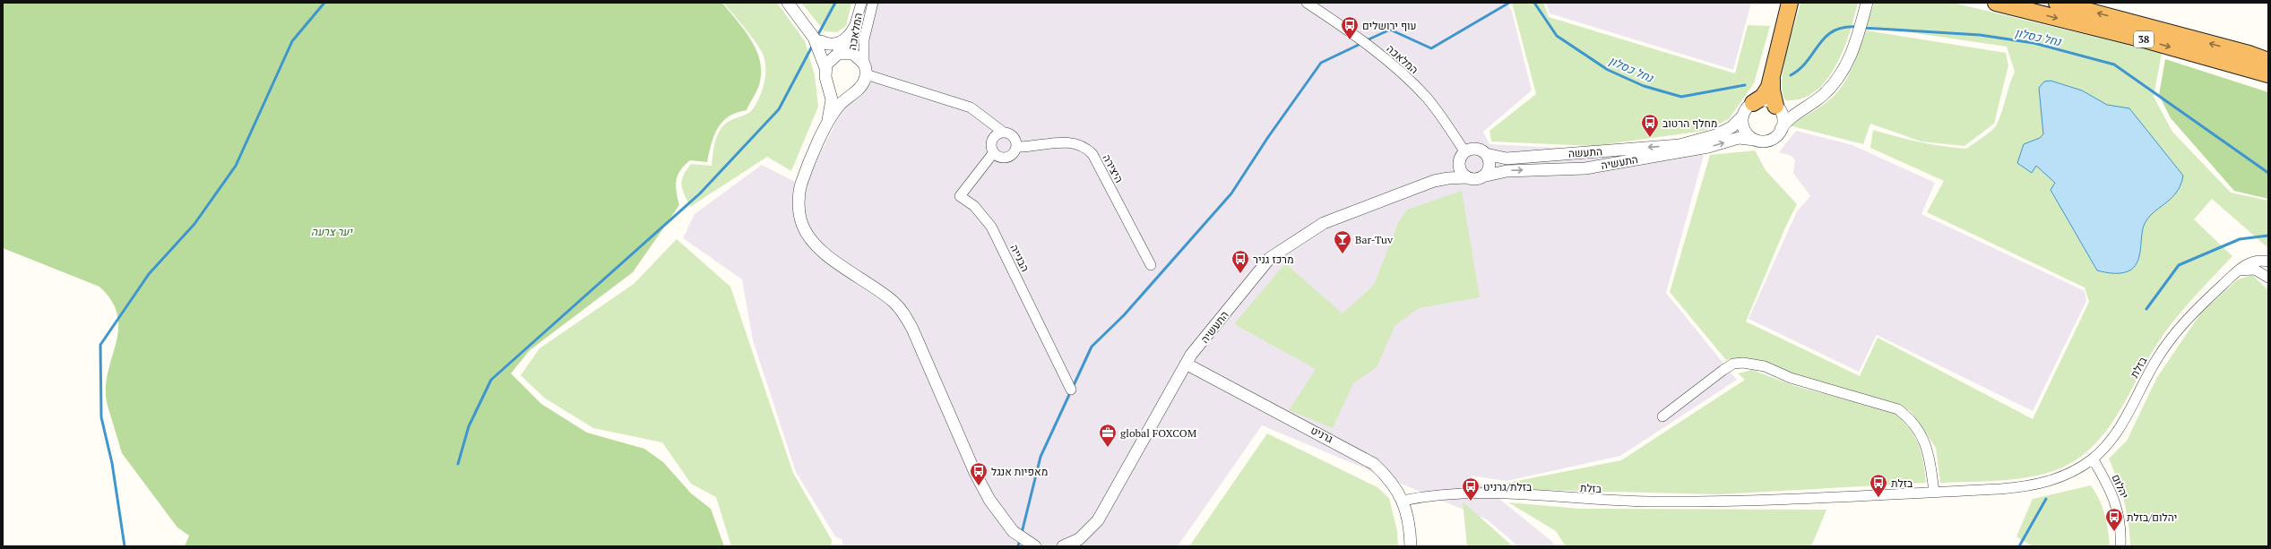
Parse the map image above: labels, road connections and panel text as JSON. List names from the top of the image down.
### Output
{
  "streets": {
    "highway": ["38"],
    "street": [
      "המלאכה",
      "התעשה",
      "התעשיה",
      "היצירה",
      "הבנייה",
      "בזלת",
      "גרניט",
      "יהלום"
    ]
  },
  "crossings": [
    ["המלאכה", "התעשה"],
    ["המלאכה", "התעשיה"],
    ["התעשה", "התעשיה"],
    ["התעשיה", "גרניט"],
    ["היצירה", "הבנייה"],
    ["בזלת", "גרניט"],
    ["בזלת", "יהלום"]
  ],
  "one_way": ["התעשה"],
  "water": ["נחל כסלון"],
  "parks": ["יער צרעה"],
  "places": {
    "bus stop": [
      "עוף ירושלים",
      "מחלף הרטוב",
      "מרכז גניר",
      "מאפיות אנגל",
      "בזלת",
      "בזלת/גרניט",
      "יהלום/בזלת"
    ],
    "bar": ["Bar-Tuv"],
    "office": ["global FOXCOM"]
  }
}
